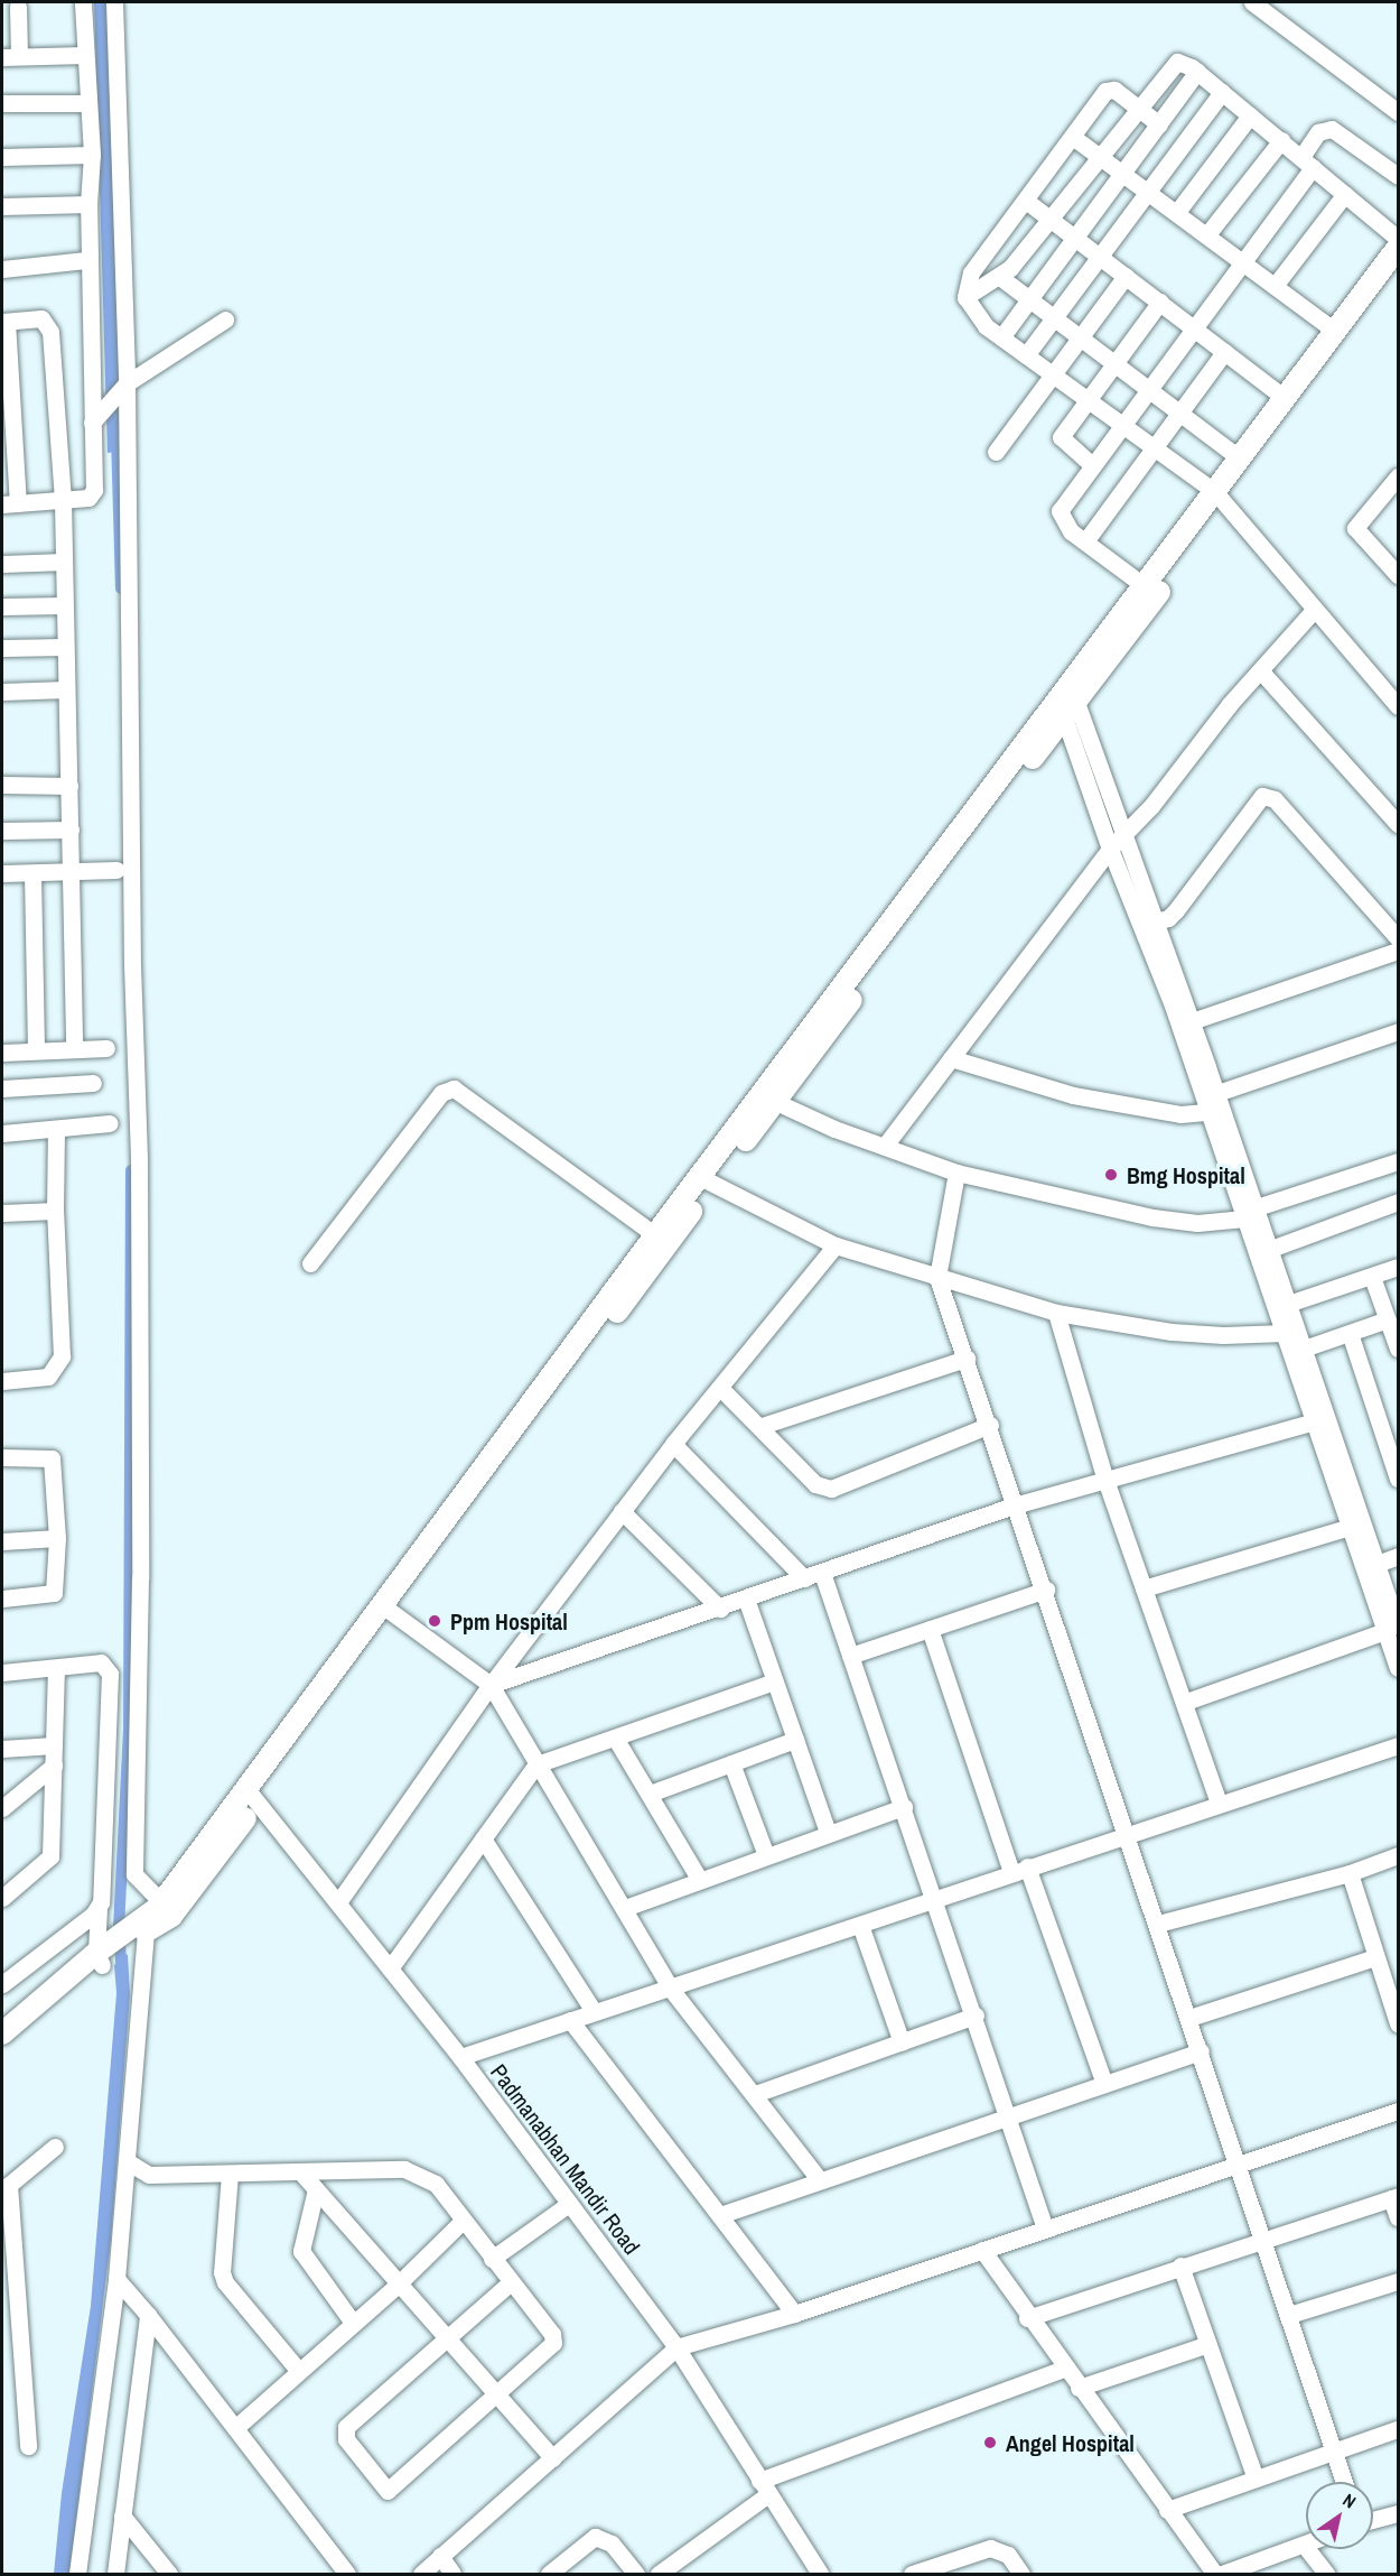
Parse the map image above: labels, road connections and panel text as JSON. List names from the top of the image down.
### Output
{
  "streets": {
    "street": ["Padmanabhan Mandir Road"]
  },
  "places": ["Bmg Hospital", "Ppm Hospital", "Angel Hospital"],
  "north": "top right"
}
